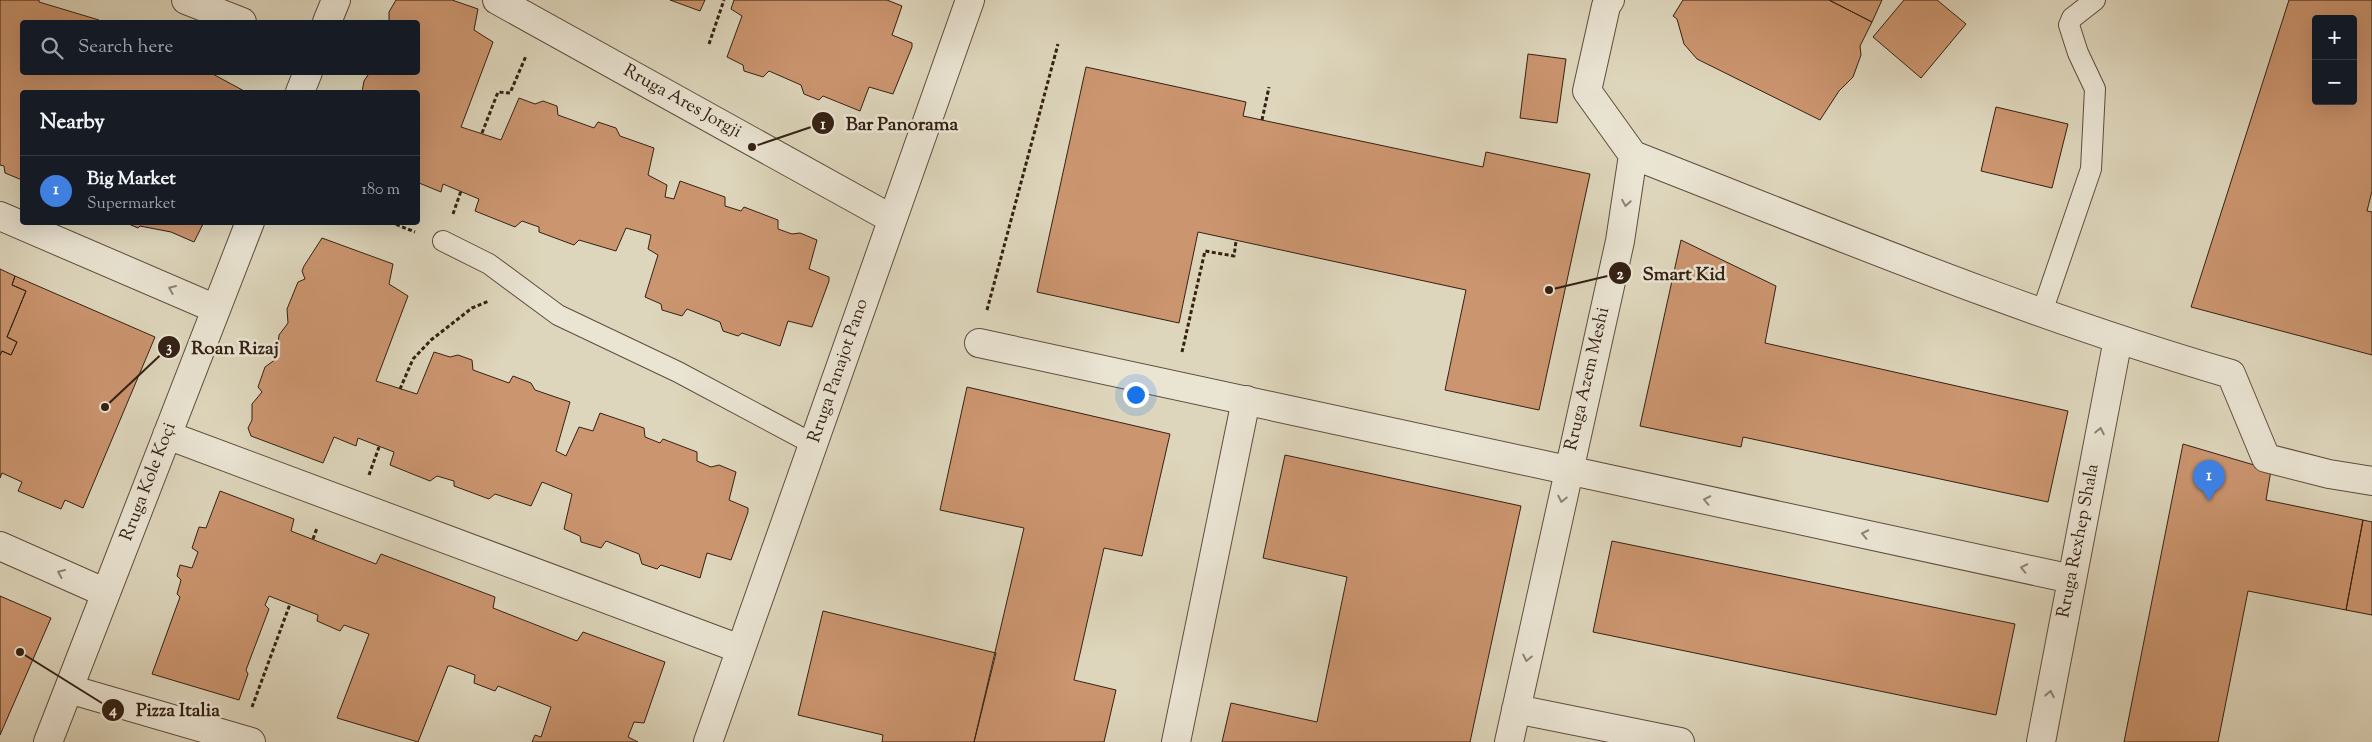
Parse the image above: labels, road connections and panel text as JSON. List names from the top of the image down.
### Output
{
  "streets": {
    "street": [
      "Rruga Ares Jorgji",
      "Rruga Panajot Pano",
      "Rruga Azem Meshi",
      "Rruga Kole Koçi",
      "Rruga Rexhep Shala"
    ]
  },
  "crossings": [
    ["Rruga Ares Jorgji", "Rruga Panajot Pano"]
  ],
  "one_way": ["Rruga Azem Meshi", "Rruga Rexhep Shala"],
  "places": [
    "Bar Panorama",
    "Smart Kid",
    "Roan Rizaj",
    "Pizza Italia"
  ],
  "page": {
    "map_buttons": ["+", "−"],
    "search": "Search here",
    "heading": "Nearby",
    "list": [
      {
        "mark": "1",
        "name": "Big Market",
        "note": "Supermarket",
        "value": "180 m"
      }
    ],
    "pins": "1"
  }
}
